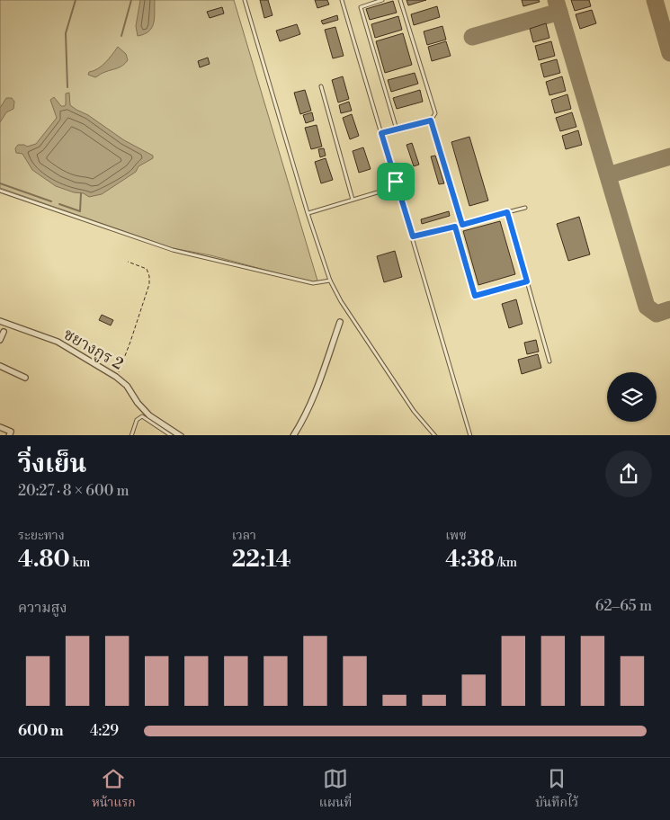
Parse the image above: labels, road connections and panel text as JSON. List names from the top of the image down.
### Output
{
  "streets": {
    "street": ["ชยางกูร 2"]
  },
  "page": {
    "heading": ["วิ่งเย็น", "20:27 · 8 × 600 m"],
    "stats": [
      ["ระยะทาง", "4.80 km"],
      ["เวลา", "22:14"],
      ["เพซ", "4:38 /km"]
    ],
    "chart": ["ความสูง", "62–65 m"],
    "list": [
      {
        "name": "600 m",
        "note": "4:29"
      }
    ],
    "tabs": ["หน้าแรก", "แผนที่", "บันทึกไว้"]
  }
}
